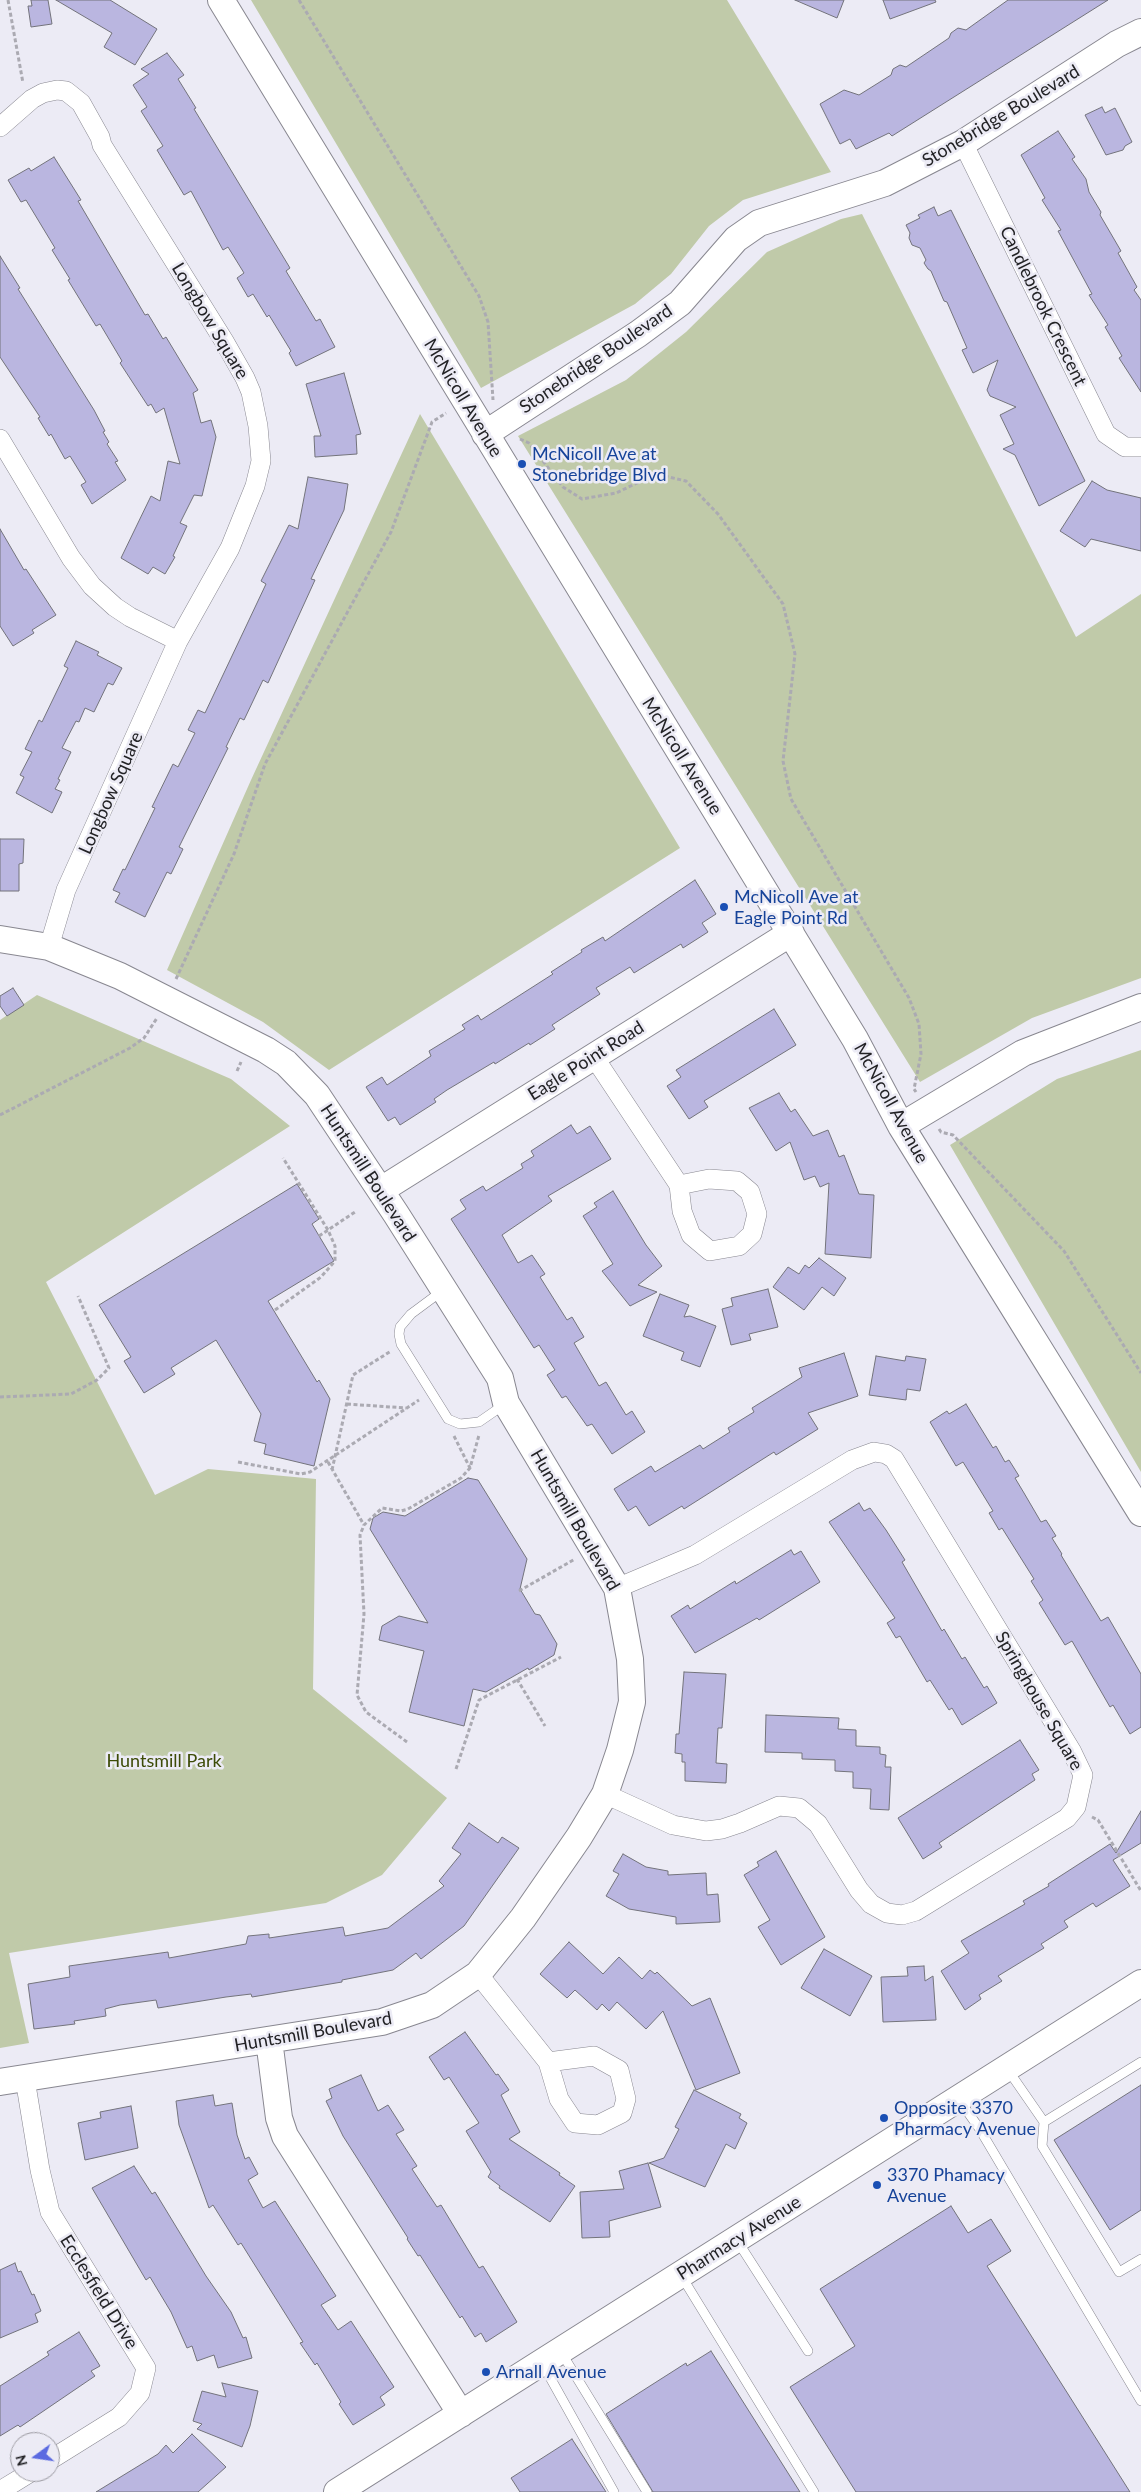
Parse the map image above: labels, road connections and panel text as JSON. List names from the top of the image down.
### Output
{
  "streets": {
    "street": [
      "Stonebridge Boulevard",
      "Candlebrook Crescent",
      "Longbow Square",
      "McNicoll Avenue",
      "Eagle Point Road",
      "Huntsmill Boulevard",
      "Springhouse Square",
      "Pharmacy Avenue",
      "Ecclesfield Drive"
    ]
  },
  "crossings": [
    ["Stonebridge Boulevard", "Candlebrook Crescent"],
    ["Stonebridge Boulevard", "McNicoll Avenue"],
    ["Longbow Square", "Huntsmill Boulevard"],
    ["McNicoll Avenue", "Eagle Point Road"],
    ["Eagle Point Road", "Huntsmill Boulevard"],
    ["Huntsmill Boulevard", "Springhouse Square"],
    ["Huntsmill Boulevard", "Ecclesfield Drive"]
  ],
  "parks": ["Huntsmill Park"],
  "places": [
    "McNicoll Ave at Stonebridge Blvd",
    "McNicoll Ave at Eagle Point Rd",
    "Opposite 3370 Pharmacy Avenue",
    "3370 Phamacy Avenue",
    "Arnall Avenue"
  ],
  "north": "left"
}
